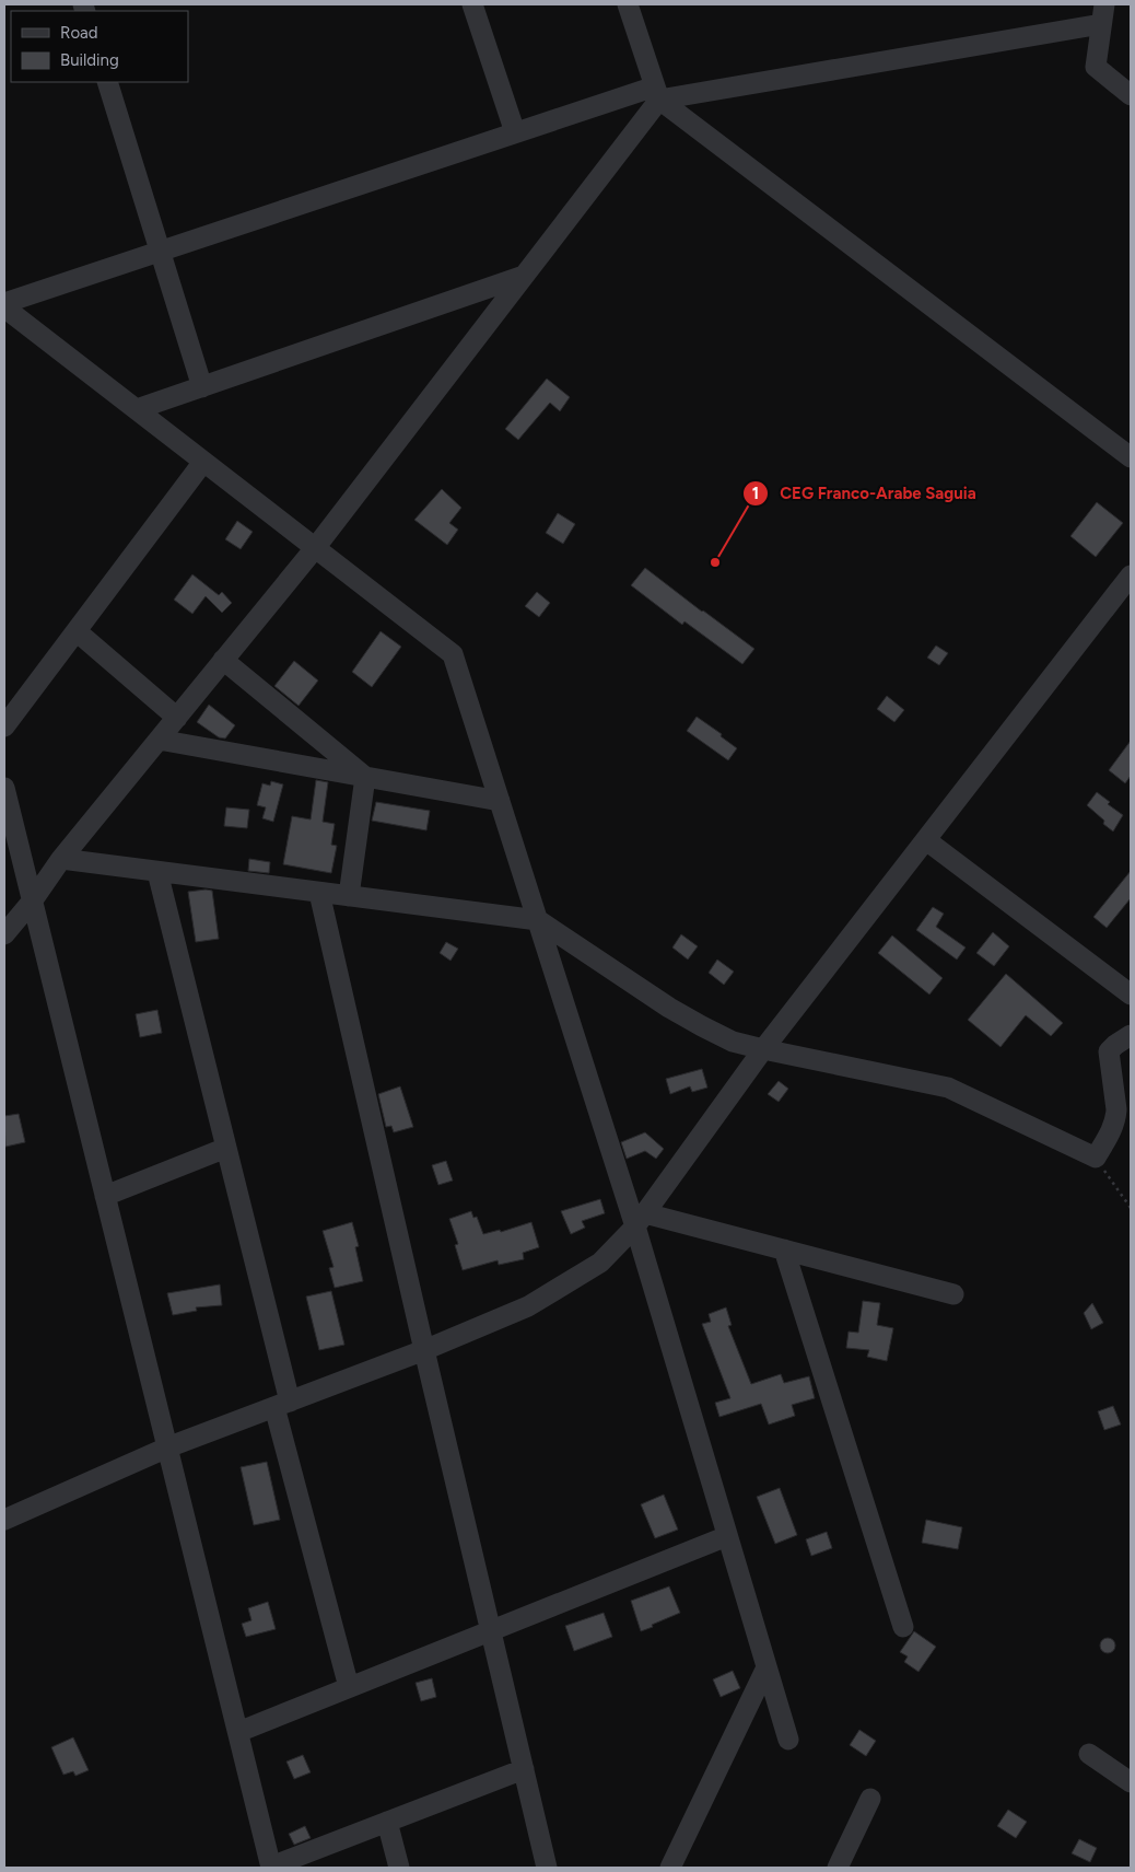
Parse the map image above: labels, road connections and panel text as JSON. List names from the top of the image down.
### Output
{
  "places": ["CEG Franco-Arabe Saguia"],
  "legend": ["Road", "Building"]
}
